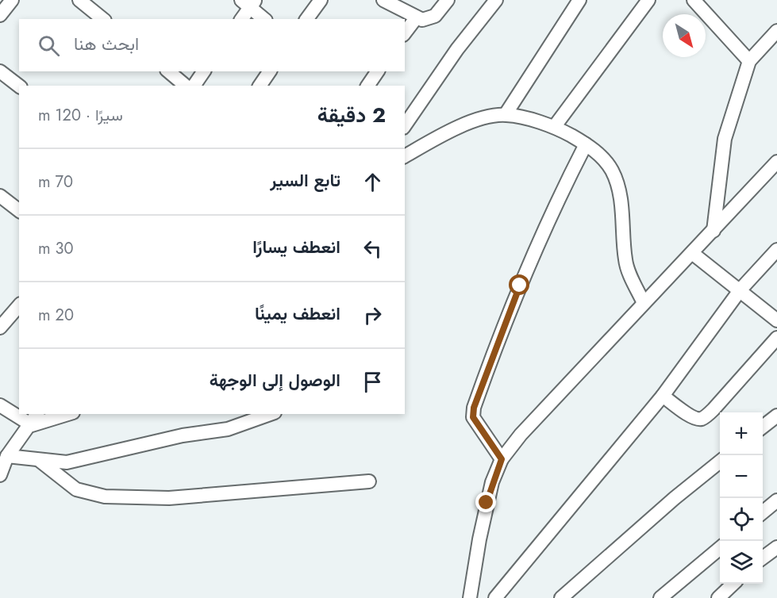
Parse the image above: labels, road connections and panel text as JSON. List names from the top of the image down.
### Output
{
  "north": "bottom right",
  "page": {
    "search": "ابحث هنا",
    "heading": ["2 دقيقة", "سيرًا · 120 m"],
    "list": [
      ["تابع السير", "70 m"],
      ["انعطف يسارًا", "30 m"],
      ["انعطف يمينًا", "20 m"],
      "الوصول إلى الوجهة"
    ],
    "map_buttons": ["+", "−"]
  }
}
